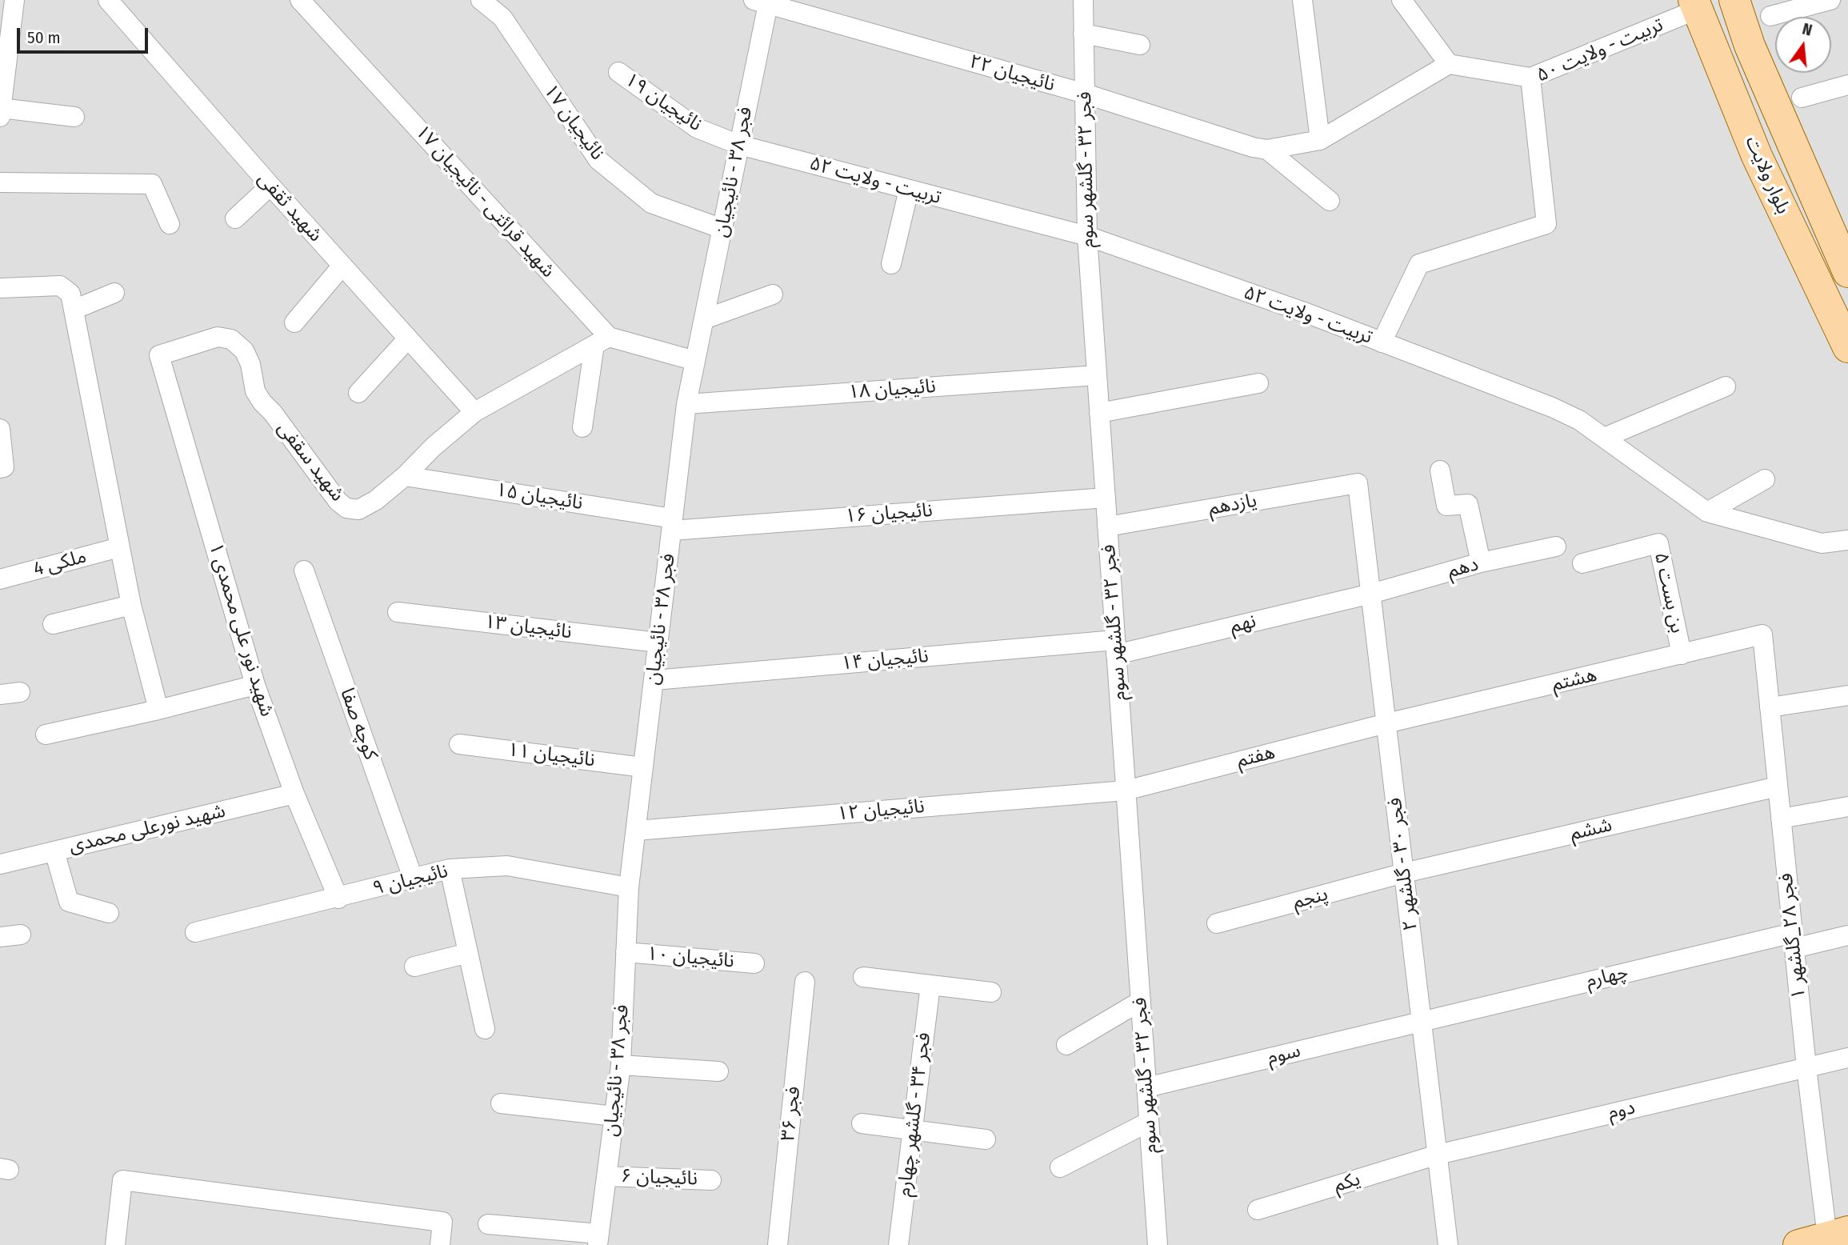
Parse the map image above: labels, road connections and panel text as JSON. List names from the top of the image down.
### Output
{
  "streets": {
    "main road": ["بلوار ولایت"],
    "street": [
      "تربیت - ولایت ۵۰",
      "نائیجیان ۲۲",
      "نائیجیان ۱۹",
      "نائیجیان ۱۷",
      "فجر ۳۲ - گلشهر سوم",
      "فجر ۳۸ - نائیجیان",
      "تربیت - ولایت ۵۲",
      "شهید قرائتی - نائیجیان ۱۷",
      "شهید ثقفی",
      "نائیجیان ۱۸",
      "شهید سقفی",
      "نائیجیان ۱۵",
      "یازدهم",
      "نائیجیان ۱۶",
      "ملکی 4",
      "دهم",
      "بن بست ۵",
      "نهم",
      "نائیجیان ۱۳",
      "شهید نور علی محمدی ۱",
      "نائیجیان ۱۴",
      "هشتم",
      "کوچه صفا",
      "نائیجیان ۱۱",
      "هفتم",
      "نائیجیان ۱۲",
      "شهید نورعلی محمدی",
      "ششم",
      "فجر ۳۰ - گلشهر ۲",
      "نائیجیان ۹",
      "پنجم",
      "فجر ۲۸_گلشهر ۱",
      "نائیجیان ۱۰",
      "چهارم",
      "سوم",
      "دوم",
      "فجر ۳۶",
      "فجر ۳۴ - گلشهر چهارم",
      "نائیجیان ۶",
      "یکم"
    ]
  },
  "crossings": [
    ["تربیت - ولایت ۵۰", "بلوار ولایت"],
    ["تربیت - ولایت ۵۰", "تربیت - ولایت ۵۲"],
    ["نائیجیان ۲۲", "فجر ۳۲ - گلشهر سوم"],
    ["نائیجیان ۲۲", "فجر ۳۸ - نائیجیان"],
    ["نائیجیان ۱۹", "فجر ۳۸ - نائیجیان"],
    ["نائیجیان ۱۹", "تربیت - ولایت ۵۲"],
    ["نائیجیان ۱۷", "فجر ۳۸ - نائیجیان"],
    ["فجر ۳۲ - گلشهر سوم", "تربیت - ولایت ۵۲"],
    ["فجر ۳۲ - گلشهر سوم", "نائیجیان ۱۸"],
    ["فجر ۳۲ - گلشهر سوم", "یازدهم"],
    ["فجر ۳۲ - گلشهر سوم", "نائیجیان ۱۶"],
    ["فجر ۳۲ - گلشهر سوم", "نهم"],
    ["فجر ۳۲ - گلشهر سوم", "نائیجیان ۱۴"],
    ["فجر ۳۲ - گلشهر سوم", "هفتم"],
    ["فجر ۳۲ - گلشهر سوم", "نائیجیان ۱۲"],
    ["فجر ۳۲ - گلشهر سوم", "سوم"],
    ["فجر ۳۸ - نائیجیان", "تربیت - ولایت ۵۲"],
    ["فجر ۳۸ - نائیجیان", "نائیجیان ۱۸"],
    ["فجر ۳۸ - نائیجیان", "نائیجیان ۱۵"],
    ["فجر ۳۸ - نائیجیان", "نائیجیان ۱۶"],
    ["فجر ۳۸ - نائیجیان", "نائیجیان ۱۳"],
    ["فجر ۳۸ - نائیجیان", "نائیجیان ۱۴"],
    ["فجر ۳۸ - نائیجیان", "نائیجیان ۱۱"],
    ["فجر ۳۸ - نائیجیان", "نائیجیان ۱۲"],
    ["فجر ۳۸ - نائیجیان", "نائیجیان ۹"],
    ["فجر ۳۸ - نائیجیان", "نائیجیان ۱۰"],
    ["فجر ۳۸ - نائیجیان", "نائیجیان ۶"],
    ["شهید قرائتی - نائیجیان ۱۷", "شهید سقفی"],
    ["شهید ثقفی", "شهید سقفی"],
    ["شهید سقفی", "نائیجیان ۱۵"],
    ["شهید سقفی", "شهید نور علی محمدی ۱"],
    ["نائیجیان ۱۵", "نائیجیان ۱۶"],
    ["یازدهم", "فجر ۳۰ - گلشهر ۲"],
    ["دهم", "نهم"],
    ["دهم", "فجر ۳۰ - گلشهر ۲"],
    ["بن بست ۵", "هشتم"],
    ["نهم", "نائیجیان ۱۴"],
    ["نهم", "فجر ۳۰ - گلشهر ۲"],
    ["شهید نور علی محمدی ۱", "شهید نورعلی محمدی"],
    ["شهید نور علی محمدی ۱", "نائیجیان ۹"],
    ["هشتم", "هفتم"],
    ["هشتم", "فجر ۳۰ - گلشهر ۲"],
    ["هشتم", "فجر ۲۸_گلشهر ۱"],
    ["کوچه صفا", "نائیجیان ۹"],
    ["هفتم", "نائیجیان ۱۲"],
    ["هفتم", "فجر ۳۰ - گلشهر ۲"],
    ["ششم", "فجر ۳۰ - گلشهر ۲"],
    ["ششم", "پنجم"],
    ["ششم", "فجر ۲۸_گلشهر ۱"],
    ["فجر ۳۰ - گلشهر ۲", "پنجم"],
    ["فجر ۳۰ - گلشهر ۲", "چهارم"],
    ["فجر ۳۰ - گلشهر ۲", "سوم"],
    ["فجر ۳۰ - گلشهر ۲", "دوم"],
    ["فجر ۳۰ - گلشهر ۲", "یکم"],
    ["فجر ۲۸_گلشهر ۱", "چهارم"],
    ["فجر ۲۸_گلشهر ۱", "دوم"],
    ["چهارم", "سوم"],
    ["دوم", "یکم"]
  ],
  "scale_bar": "50 m",
  "north": "top"
}
